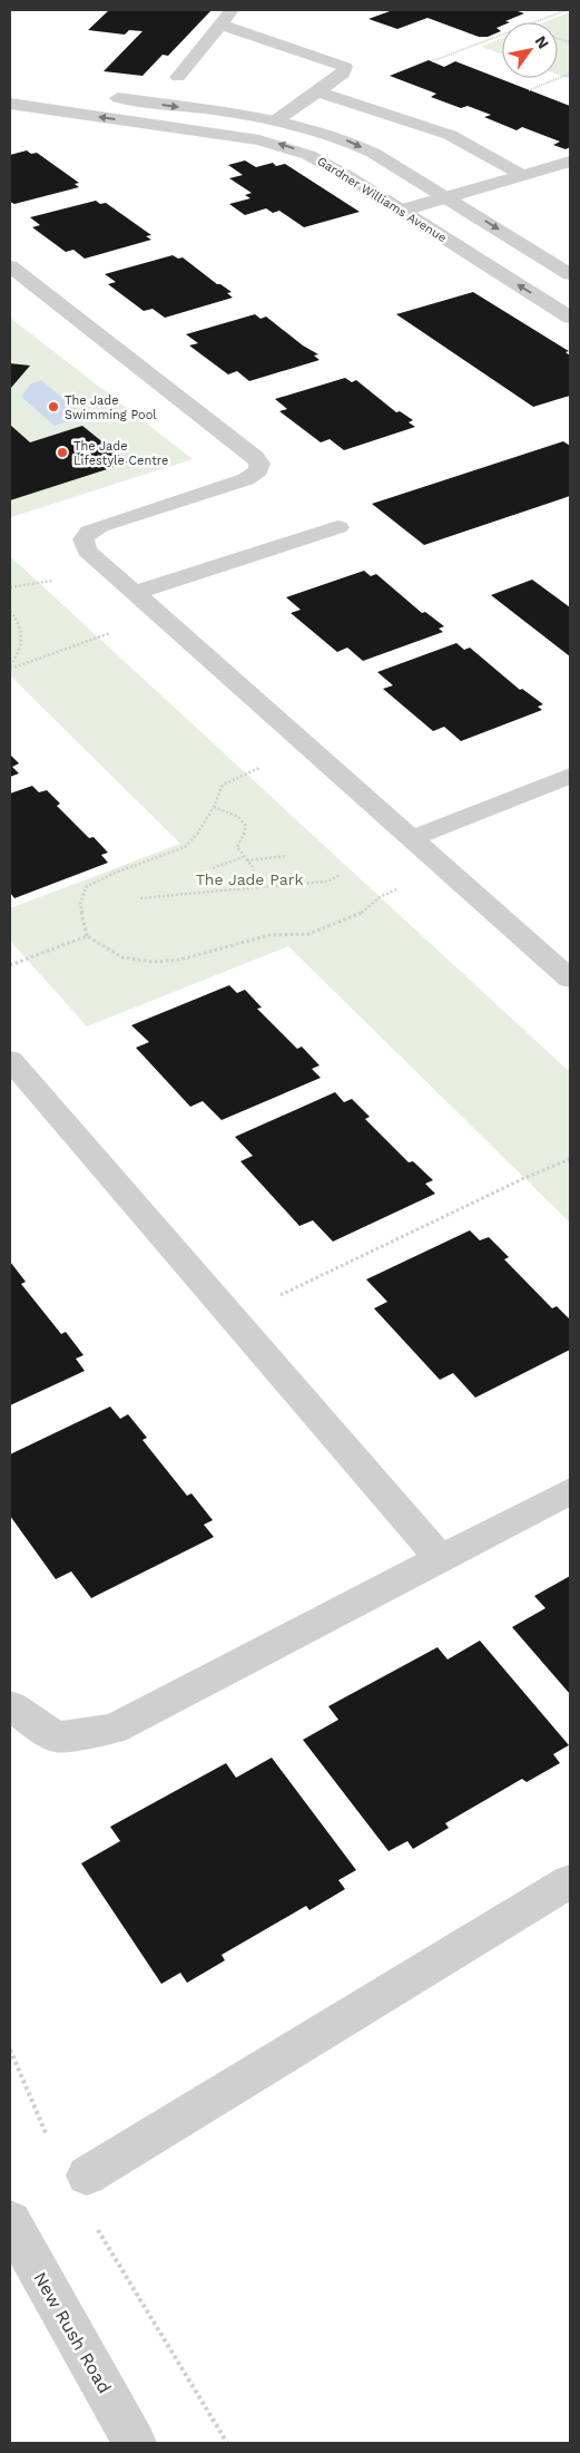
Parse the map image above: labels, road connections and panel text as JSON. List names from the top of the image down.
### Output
{
  "streets": {
    "street": ["Gardner Williams Avenue", "New Rush Road"]
  },
  "parks": ["The Jade Park"],
  "places": ["The Jade Swimming Pool", "The Jade Lifestyle Centre"],
  "north": "top right"
}
